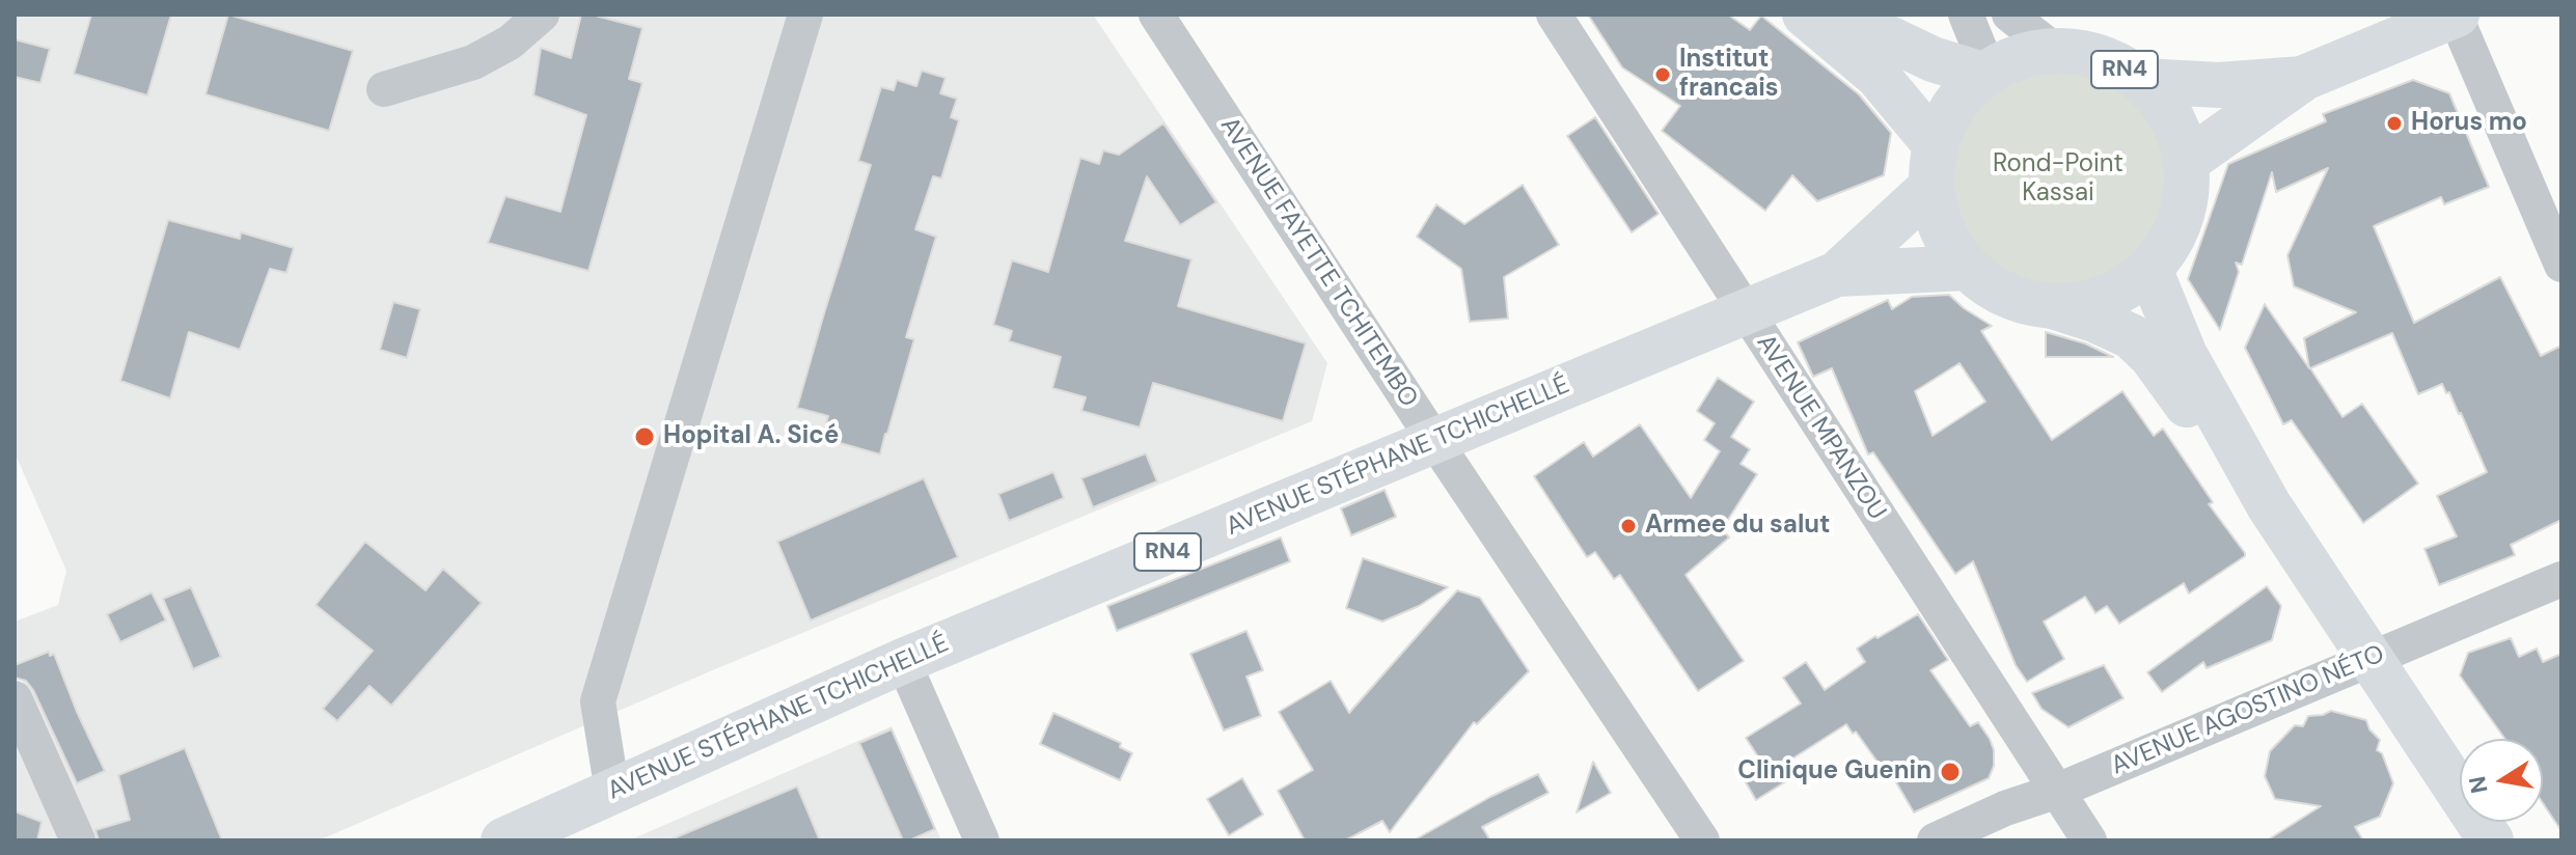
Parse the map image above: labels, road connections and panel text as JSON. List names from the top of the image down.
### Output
{
  "streets": {
    "main road": ["RN4", "AVENUE STÉPHANE TCHICHELLÉ"],
    "street": ["AVENUE FAYETTE TCHITEMBO", "AVENUE MPANZOU", "AVENUE AGOSTINO NÉTO"]
  },
  "crossings": [
    ["RN4", "AVENUE STÉPHANE TCHICHELLÉ"],
    ["AVENUE FAYETTE TCHITEMBO", "AVENUE STÉPHANE TCHICHELLÉ"],
    ["AVENUE MPANZOU", "AVENUE STÉPHANE TCHICHELLÉ"],
    ["AVENUE MPANZOU", "AVENUE AGOSTINO NÉTO"]
  ],
  "parks": ["Rond-Point Kassai"],
  "places": [
    "Institut francais",
    "Horus mo",
    "Hopital A. Sicé",
    "Armee du salut",
    "Clinique Guenin"
  ],
  "north": "left"
}
